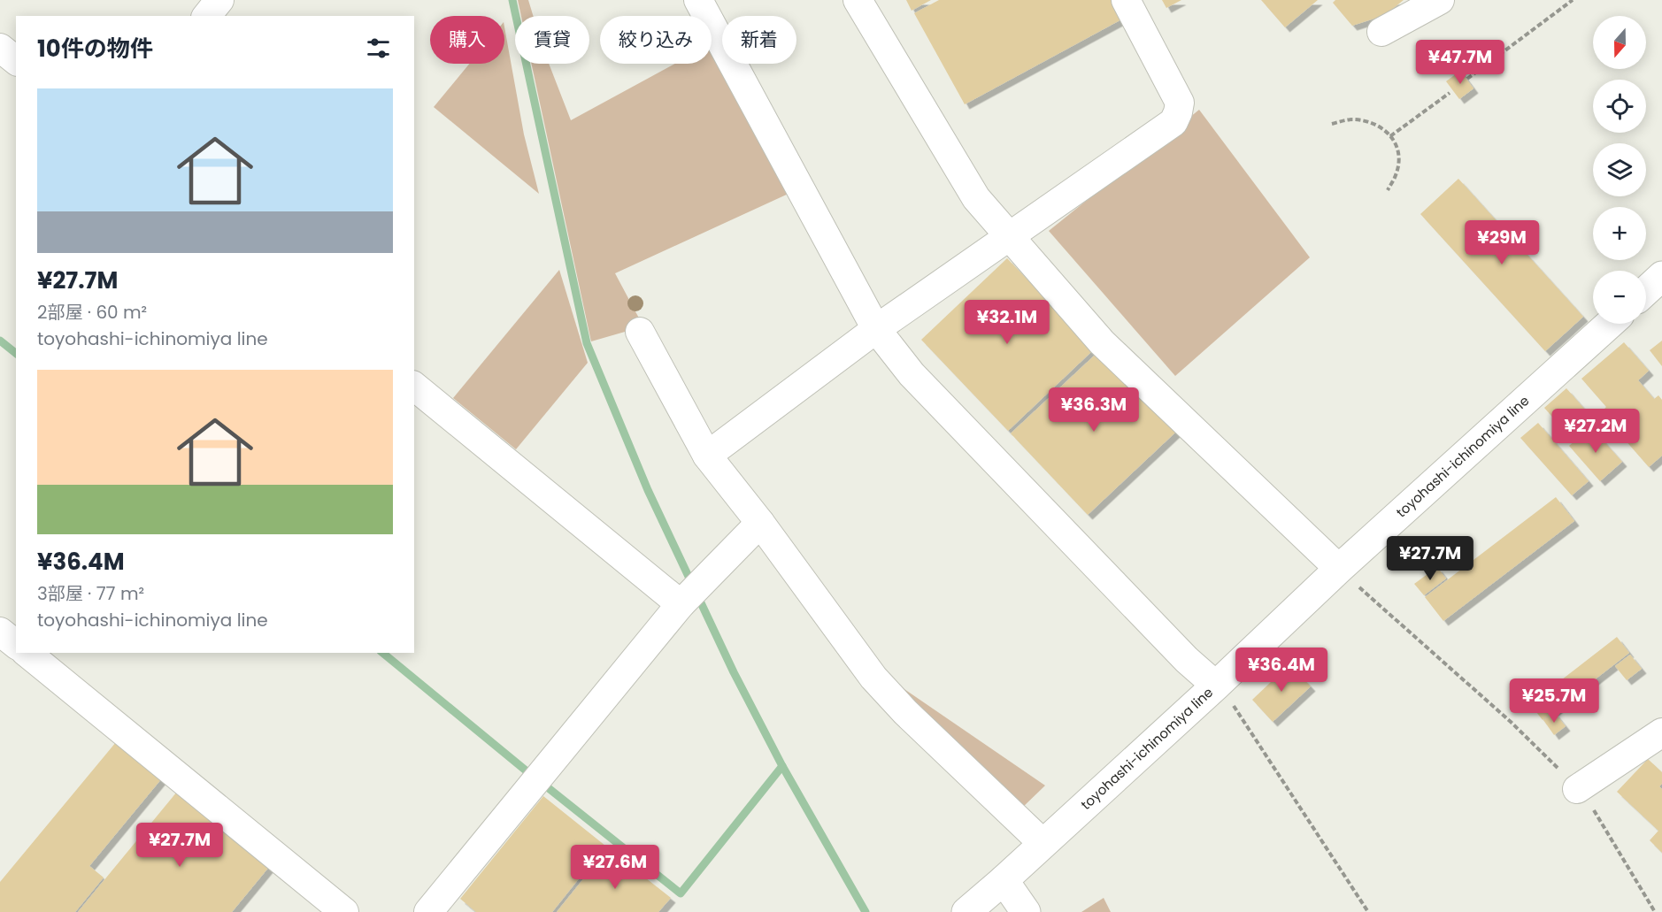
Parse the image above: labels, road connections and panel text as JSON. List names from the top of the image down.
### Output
{
  "streets": {
    "main road": ["toyohashi-ichinomiya line"]
  },
  "north": "bottom",
  "page": {
    "map_buttons": ["+", "−"],
    "chip": [
      "購入",
      "賃貸",
      "絞り込み",
      "新着"
    ],
    "heading": "10件の物件",
    "price": [
      "¥47.7M",
      "¥29M",
      "¥32.1M",
      "¥36.3M",
      "¥27.2M",
      "¥27.7M",
      "¥36.4M",
      "¥25.7M",
      "¥27.7M",
      "¥27.6M"
    ],
    "list": [
      {
        "name": "¥27.7M",
        "note": "2部屋 · 60 m² · toyohashi-ichinomiya line"
      },
      {
        "name": "¥36.4M",
        "note": "3部屋 · 77 m² · toyohashi-ichinomiya line"
      }
    ]
  }
}
